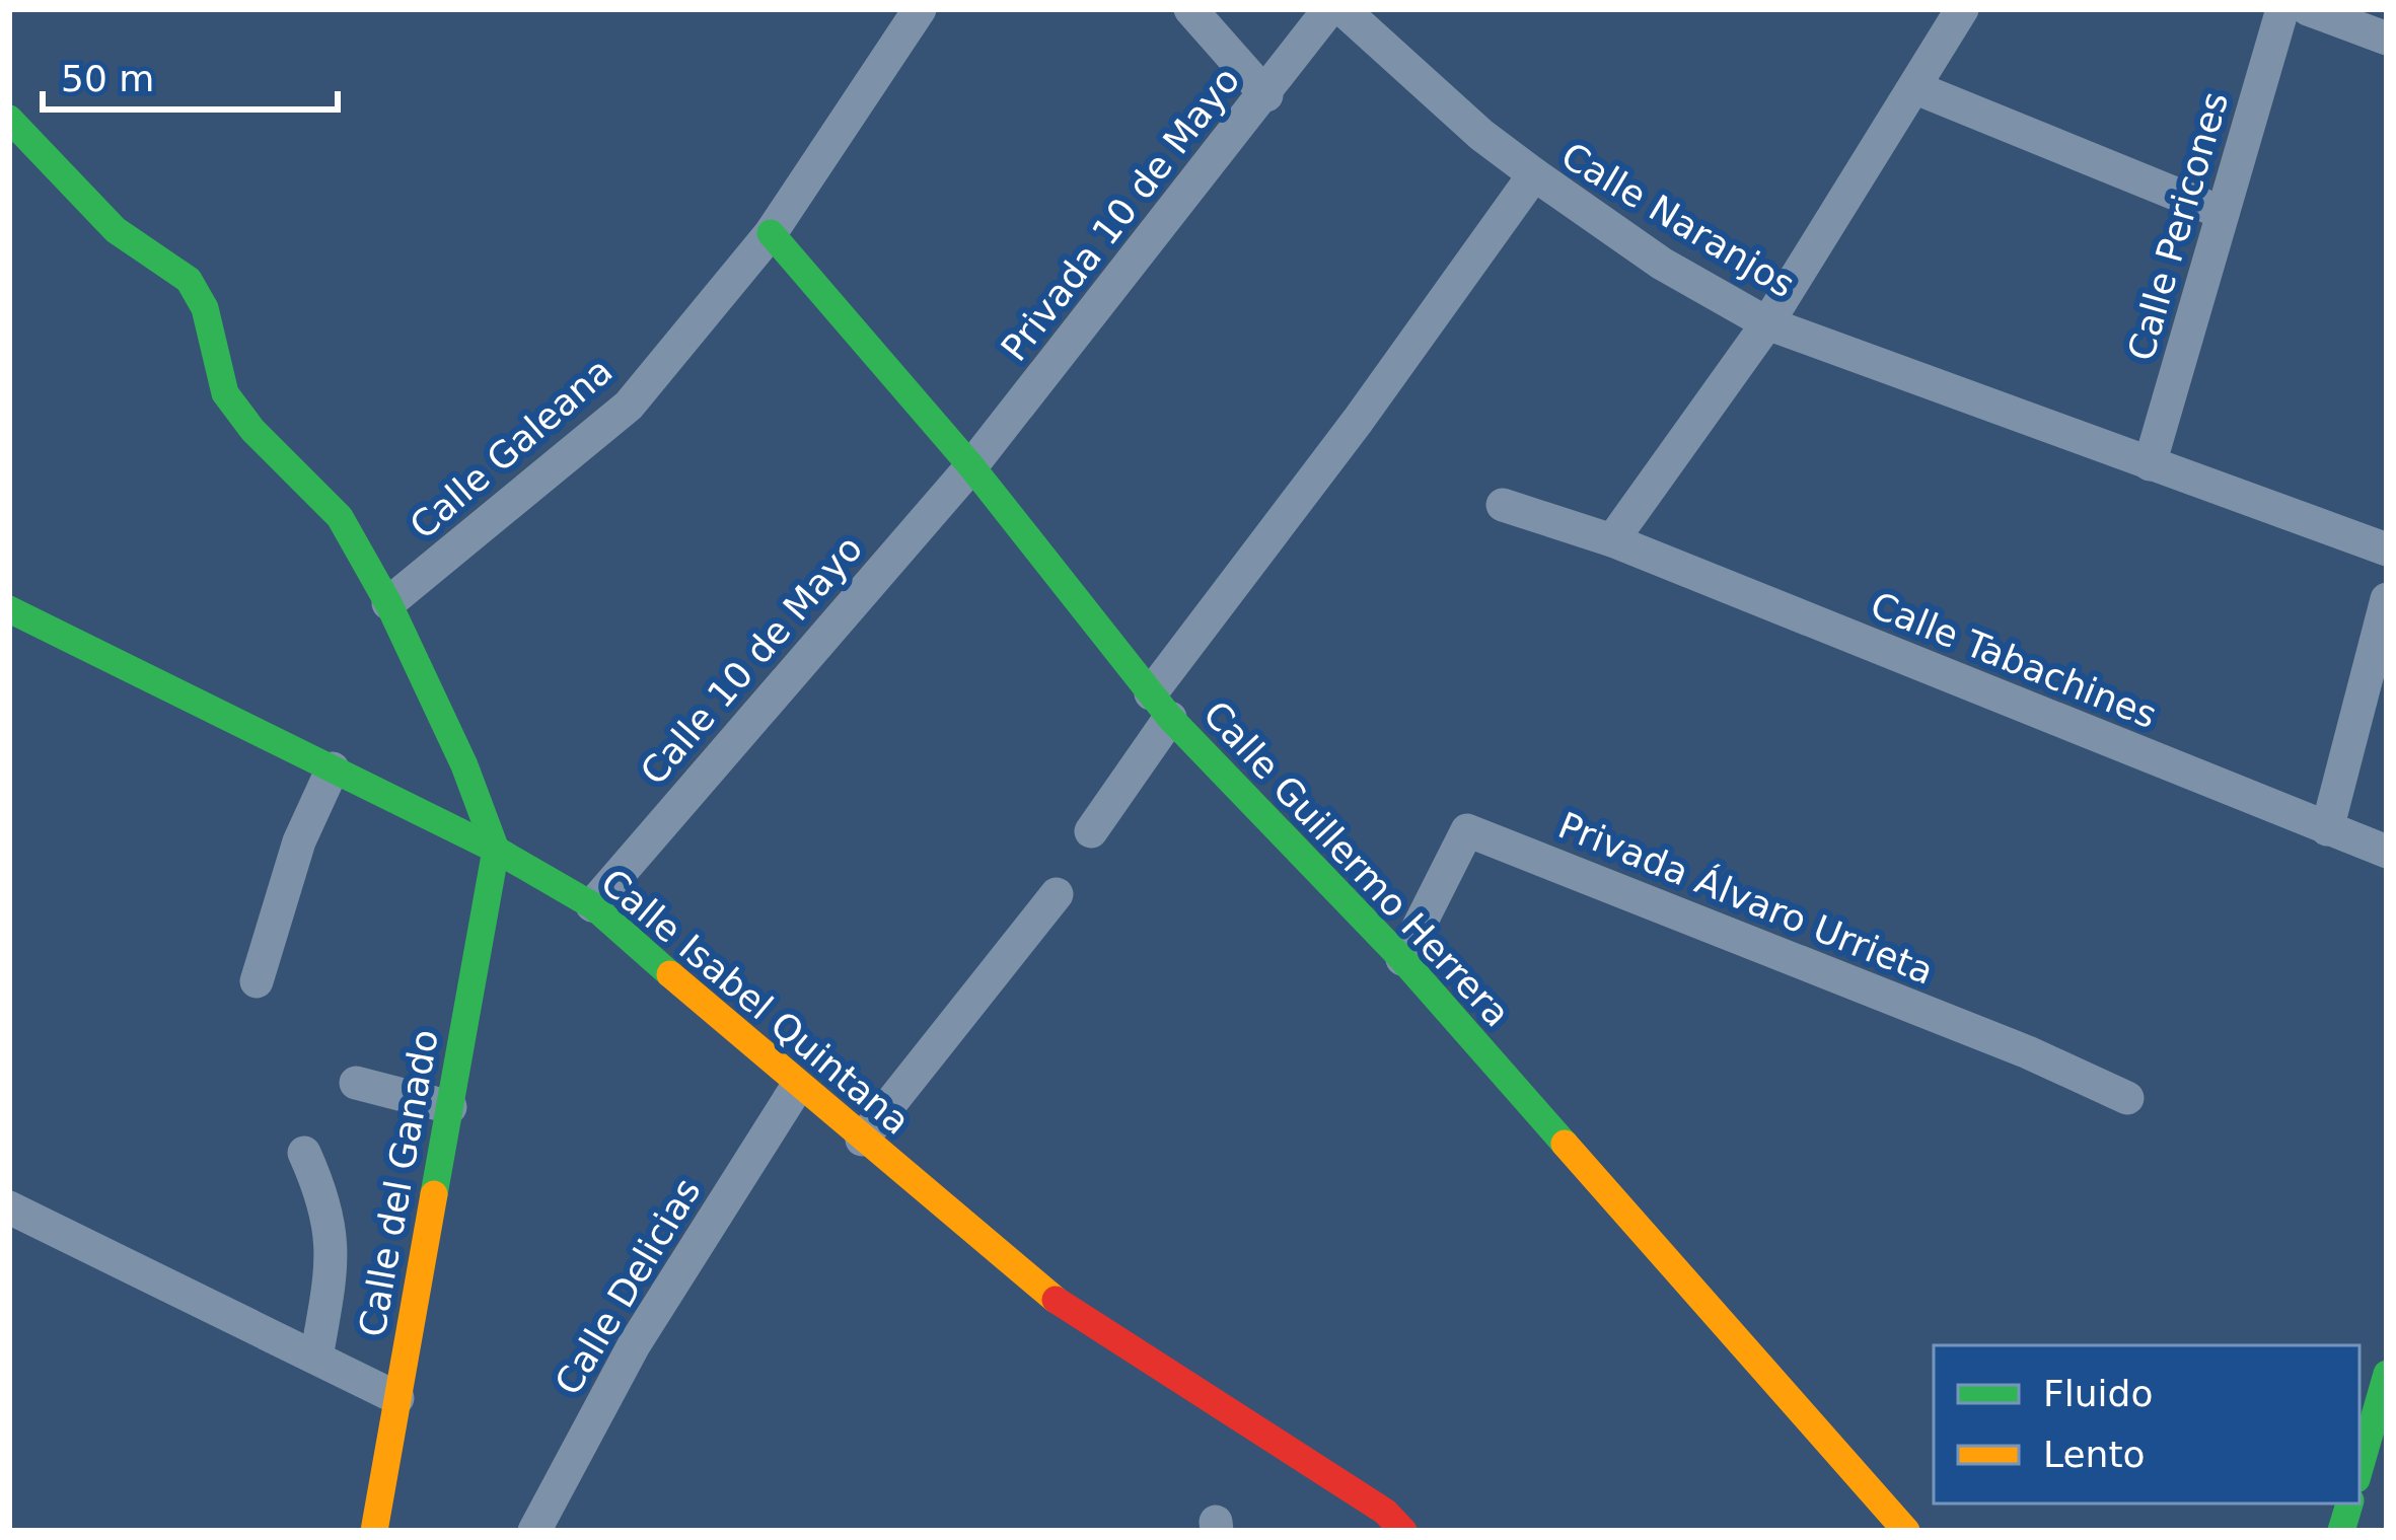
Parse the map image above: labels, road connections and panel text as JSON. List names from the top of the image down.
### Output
{
  "streets": {
    "street": [
      "Privada 10 de Mayo",
      "Calle Naranjos",
      "Calle Pericones",
      "Calle Galeana",
      "Calle 10 de Mayo",
      "Calle Tabachines",
      "Calle Guillermo Herrera",
      "Privada Álvaro Urrieta",
      "Calle Isabel Quintana",
      "Calle del Ganado",
      "Calle Delicias"
    ]
  },
  "crossings": [
    ["Privada 10 de Mayo", "Calle 10 de Mayo"],
    ["Privada 10 de Mayo", "Calle Guillermo Herrera"],
    ["Calle Naranjos", "Calle Pericones"],
    ["Calle Naranjos", "Calle Guillermo Herrera"],
    ["Calle Galeana", "Calle Guillermo Herrera"],
    ["Calle 10 de Mayo", "Calle Guillermo Herrera"],
    ["Calle 10 de Mayo", "Calle Isabel Quintana"],
    ["Calle Guillermo Herrera", "Privada Álvaro Urrieta"],
    ["Calle Isabel Quintana", "Calle del Ganado"],
    ["Calle Isabel Quintana", "Calle Delicias"]
  ],
  "legend": ["Fluido", "Lento"],
  "scale_bar": "50 m"
}
